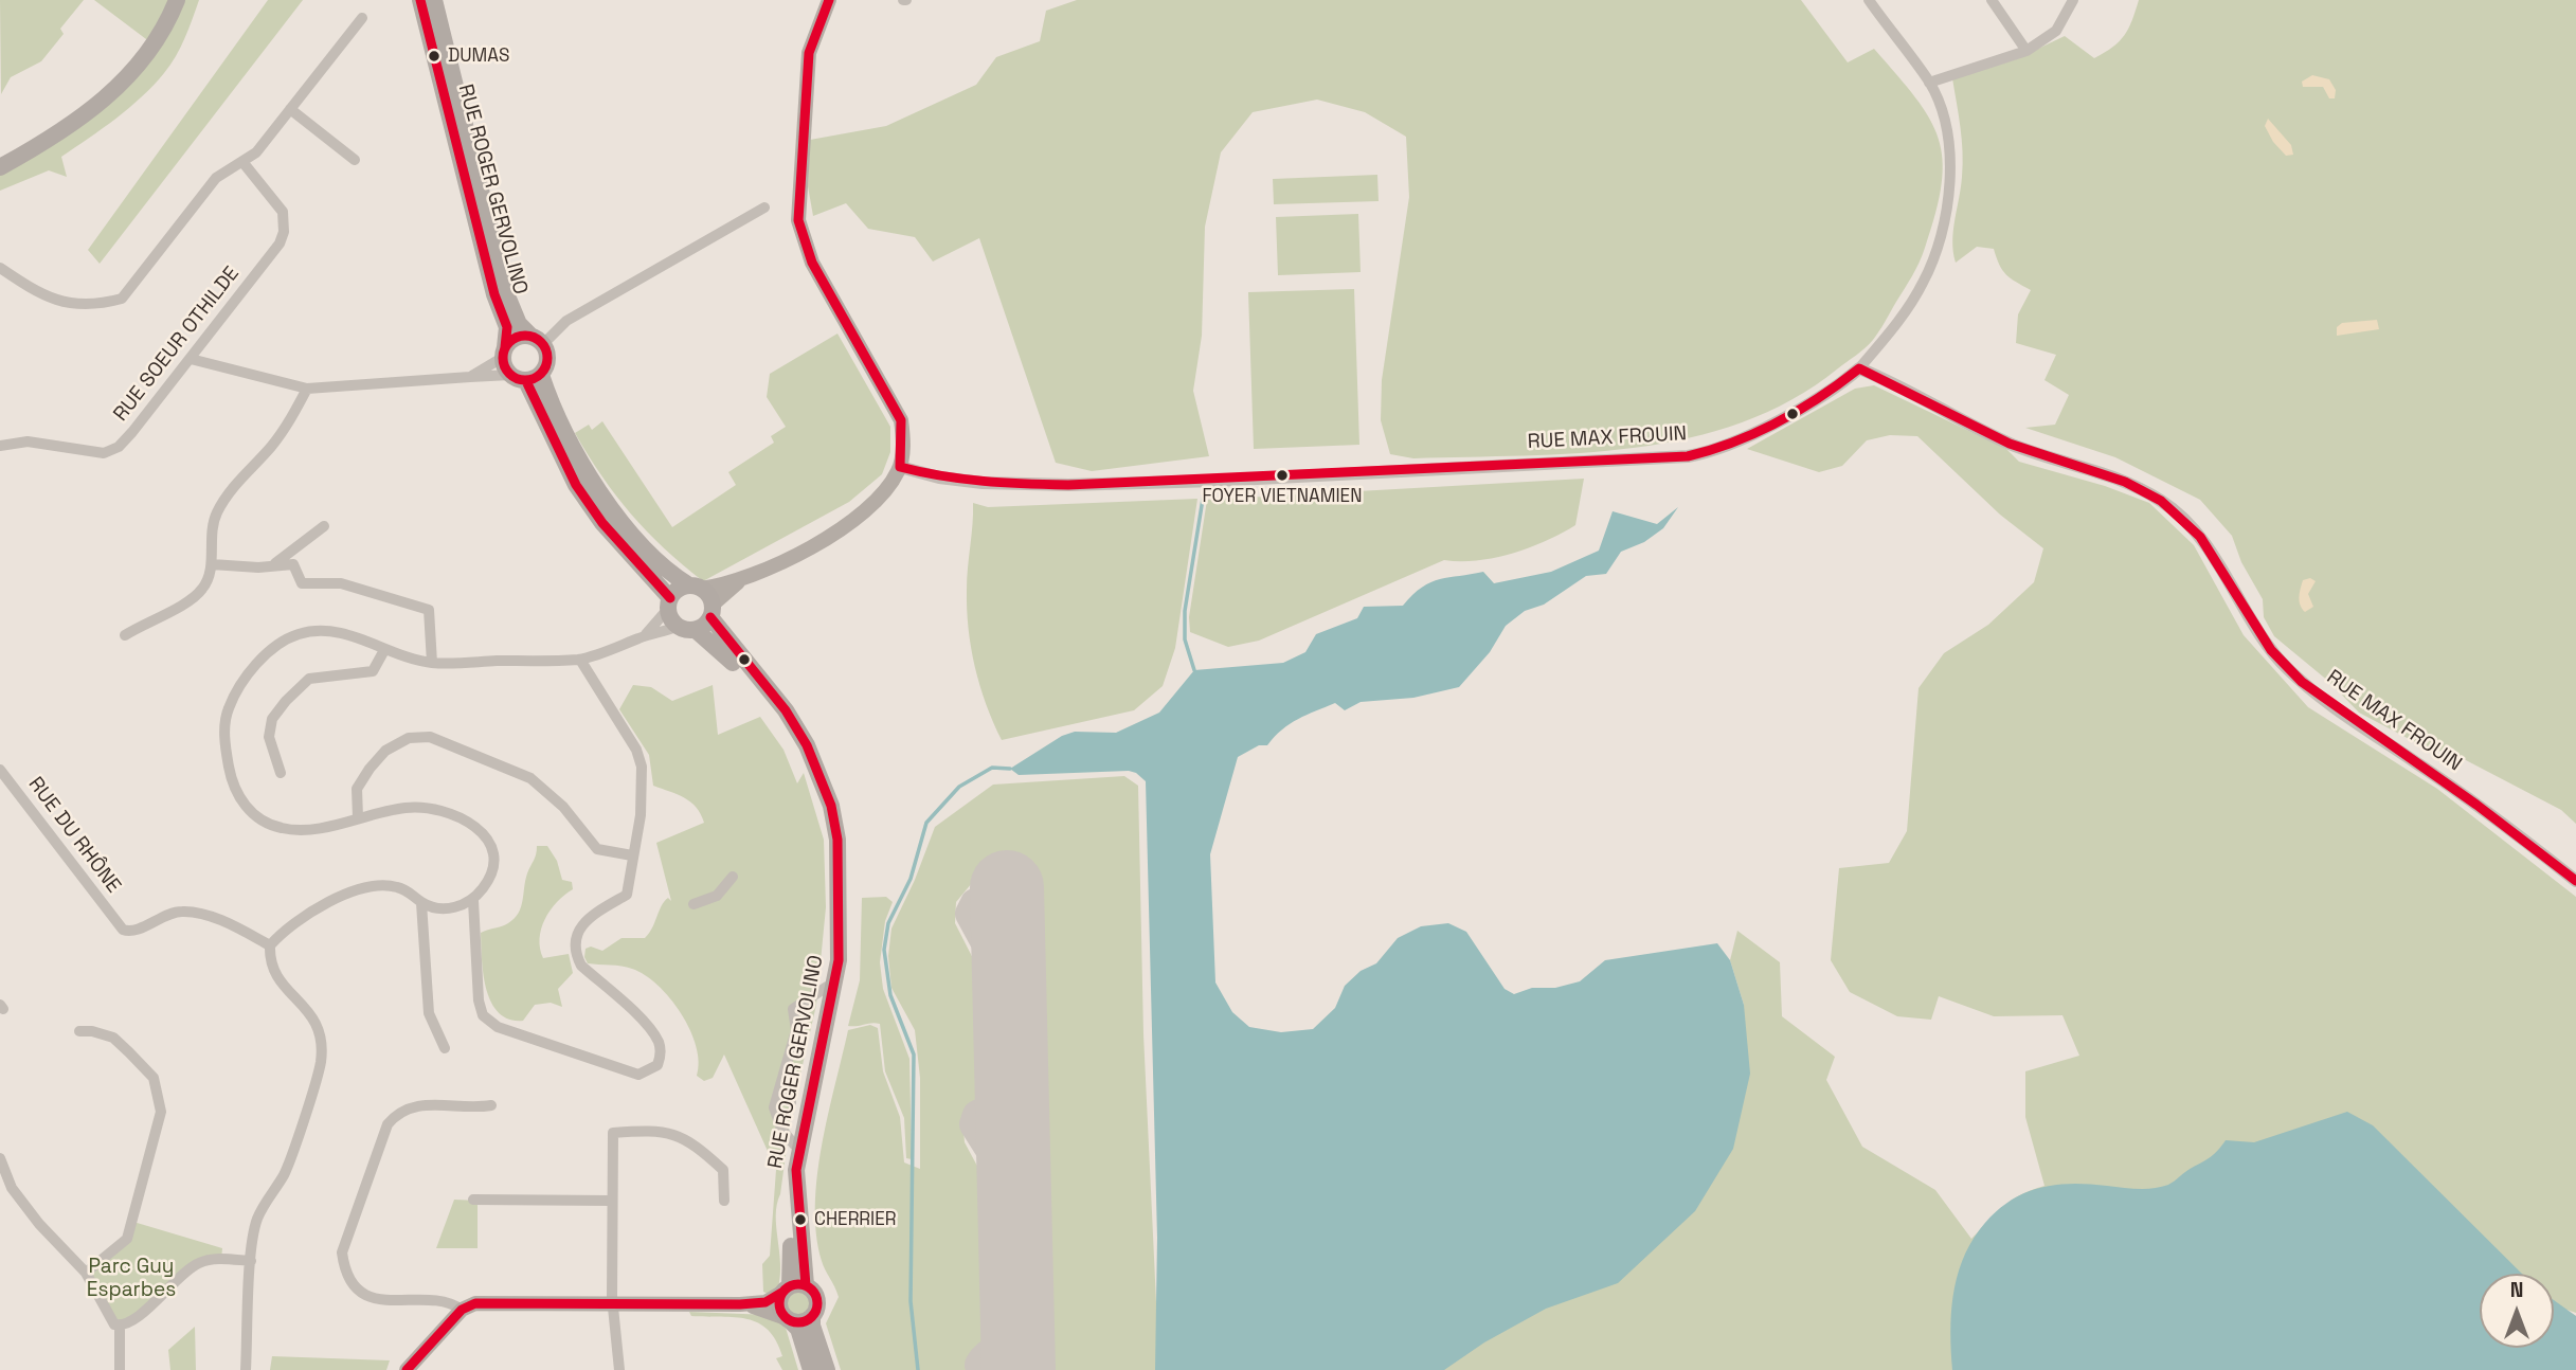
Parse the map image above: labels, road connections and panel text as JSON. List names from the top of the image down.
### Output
{
  "streets": {
    "main road": ["RUE ROGER GERVOLINO"],
    "street": ["RUE SOEUR OTHILDE", "RUE MAX FROUIN", "RUE DU RHÔNE"]
  },
  "parks": ["Parc Guy Esparbes"],
  "places": ["DUMAS", "FOYER VIETNAMIEN", "CHERRIER"],
  "north": "top"
}
